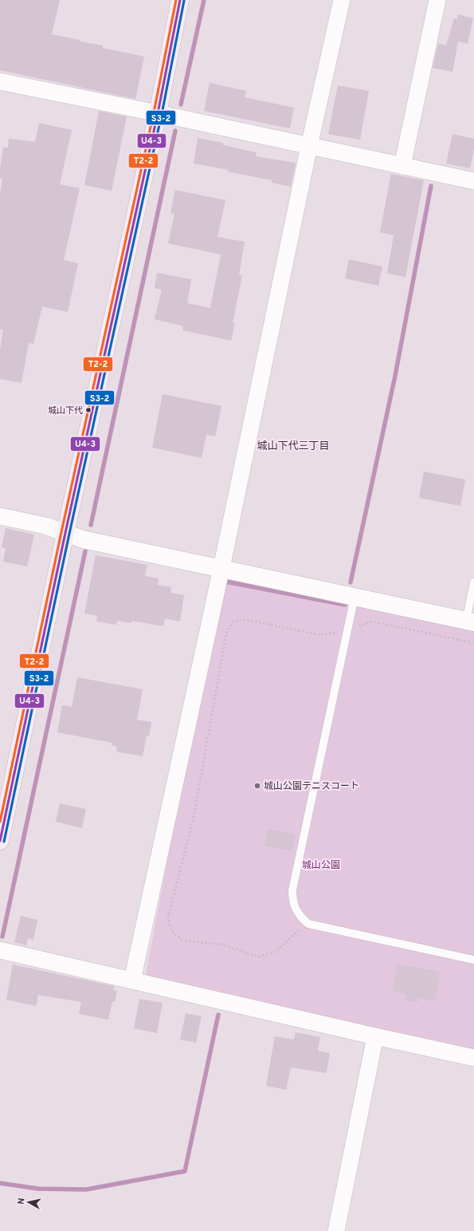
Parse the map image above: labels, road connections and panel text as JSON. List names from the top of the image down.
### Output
{
  "districts": ["城山下代三丁目"],
  "parks": ["城山公園"],
  "places": ["城山下代", "城山公園テニスコート"],
  "lines": ["transit line U4-3", "transit line T2-2", "transit line S3-2"],
  "north": "left"
}
